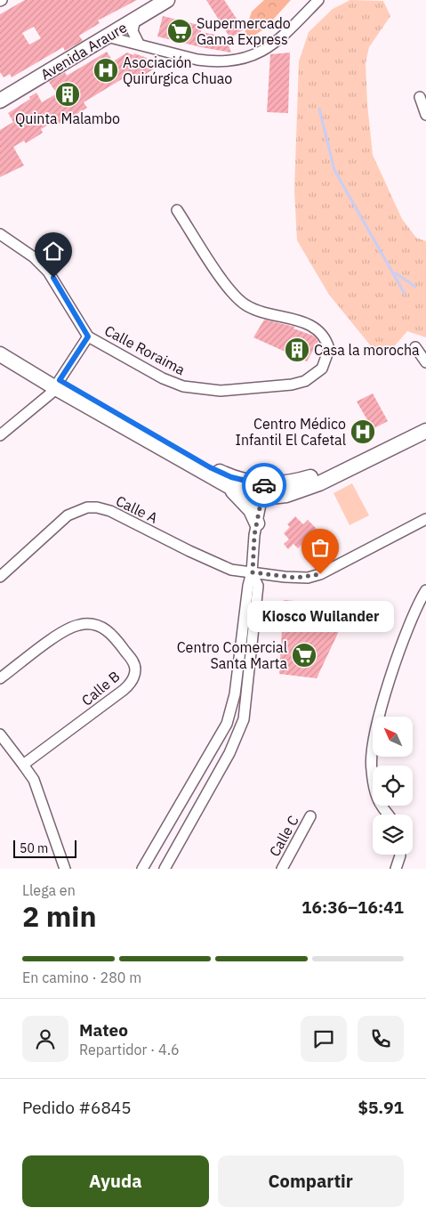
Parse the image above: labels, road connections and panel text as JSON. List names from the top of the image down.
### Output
{
  "streets": {
    "street": [
      "Avenida Araure",
      "Calle Roraima",
      "Calle A",
      "Calle B",
      "Calle C"
    ]
  },
  "places": {
    "supermarket": ["Supermercado Gama Express", "Centro Comercial Santa Marta"],
    "hospital": ["Asociación Quirúrgica Chuao", "Centro Médico Infantil El Cafetal"],
    "building": ["Quinta Malambo", "Casa la morocha"],
    "other": ["Kiosco Wuilander"]
  },
  "scale_bar": "50 m",
  "north": "top left",
  "page": {
    "bubble": "Kiosco Wuilander",
    "scale": "50 m",
    "heading": ["2 min", "Llega en", "16:36–16:41"],
    "panel": [
      "Mateo",
      "Repartidor · 4.6",
      "Pedido #6845",
      "$5.91"
    ],
    "bar": "En camino · 280 m",
    "buttons": ["Ayuda", "Compartir"]
  }
}
